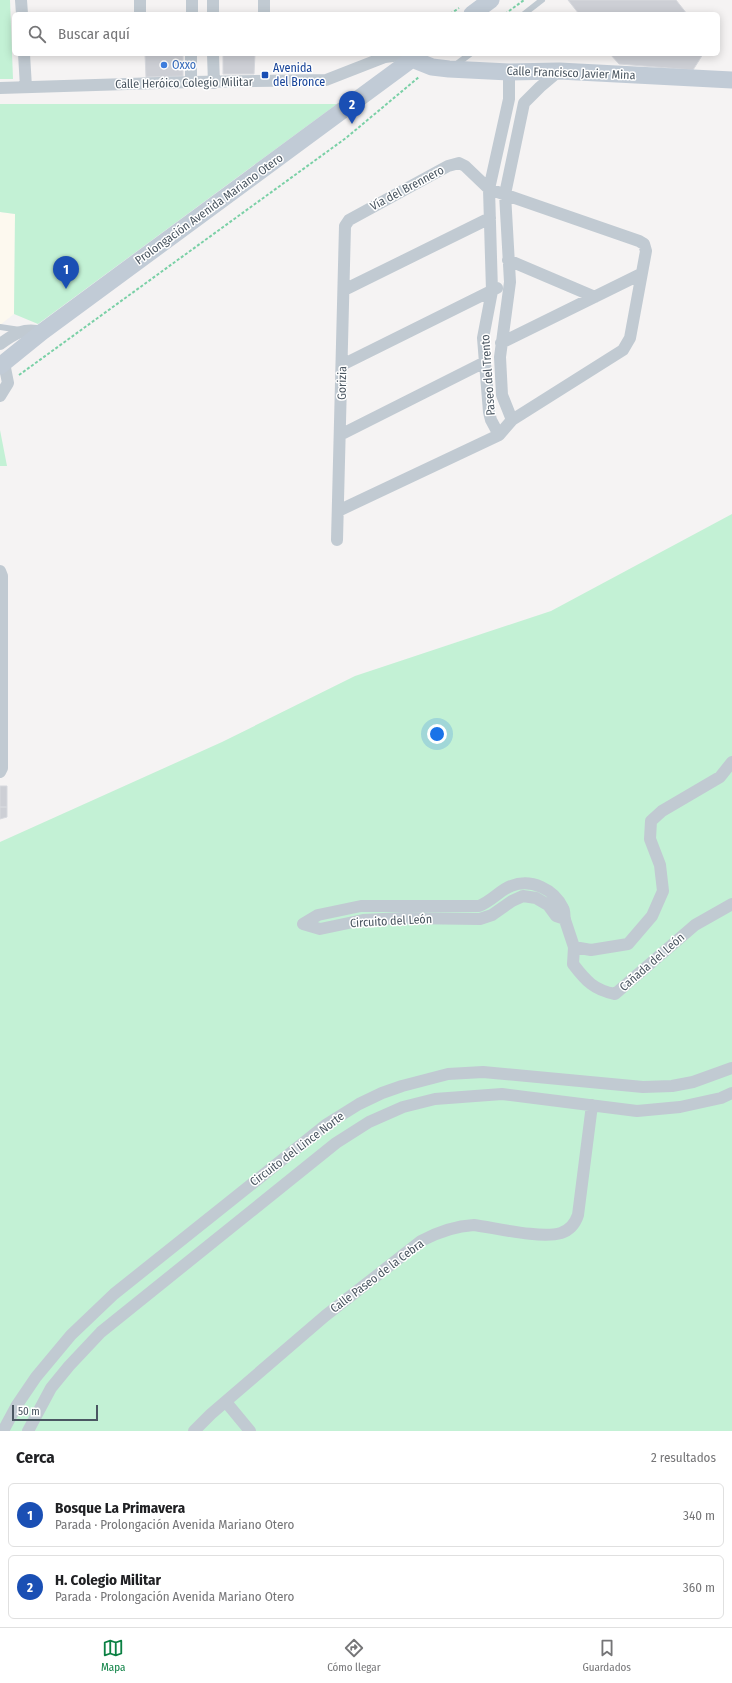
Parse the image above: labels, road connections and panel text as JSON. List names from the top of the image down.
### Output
{
  "streets": {
    "street": [
      "Calle Francisco Javier Mina",
      "Calle Heróico Colegio Militar",
      "Vía del Brennero",
      "Prolongación Avenida Mariano Otero",
      "Paseo del Trento",
      "Gorizia",
      "Circuito del León",
      "Cañada del León",
      "Circuito del Lince Norte",
      "Calle Paseo de la Cebra"
    ]
  },
  "crossings": [
    ["Calle Francisco Javier Mina", "Prolongación Avenida Mariano Otero"],
    ["Calle Francisco Javier Mina", "Paseo del Trento"],
    ["Vía del Brennero", "Paseo del Trento"],
    ["Vía del Brennero", "Gorizia"],
    ["Circuito del León", "Cañada del León"],
    ["Circuito del Lince Norte", "Calle Paseo de la Cebra"]
  ],
  "places": {
    "other": ["Oxxo"],
    "transit": ["Avenida del Bronce"]
  },
  "scale_bar": "50 m",
  "page": {
    "search": "Buscar aquí",
    "pins": ["2", "1"],
    "scale": "50 m",
    "heading": ["Cerca", "2 resultados"],
    "list": [
      {
        "mark": "1",
        "name": "Bosque La Primavera",
        "note": "Parada · Prolongación Avenida Mariano Otero",
        "value": "340 m"
      },
      {
        "mark": "2",
        "name": "H. Colegio Militar",
        "note": "Parada · Prolongación Avenida Mariano Otero",
        "value": "360 m"
      }
    ],
    "nav": ["Mapa", "Cómo llegar", "Guardados"]
  }
}
